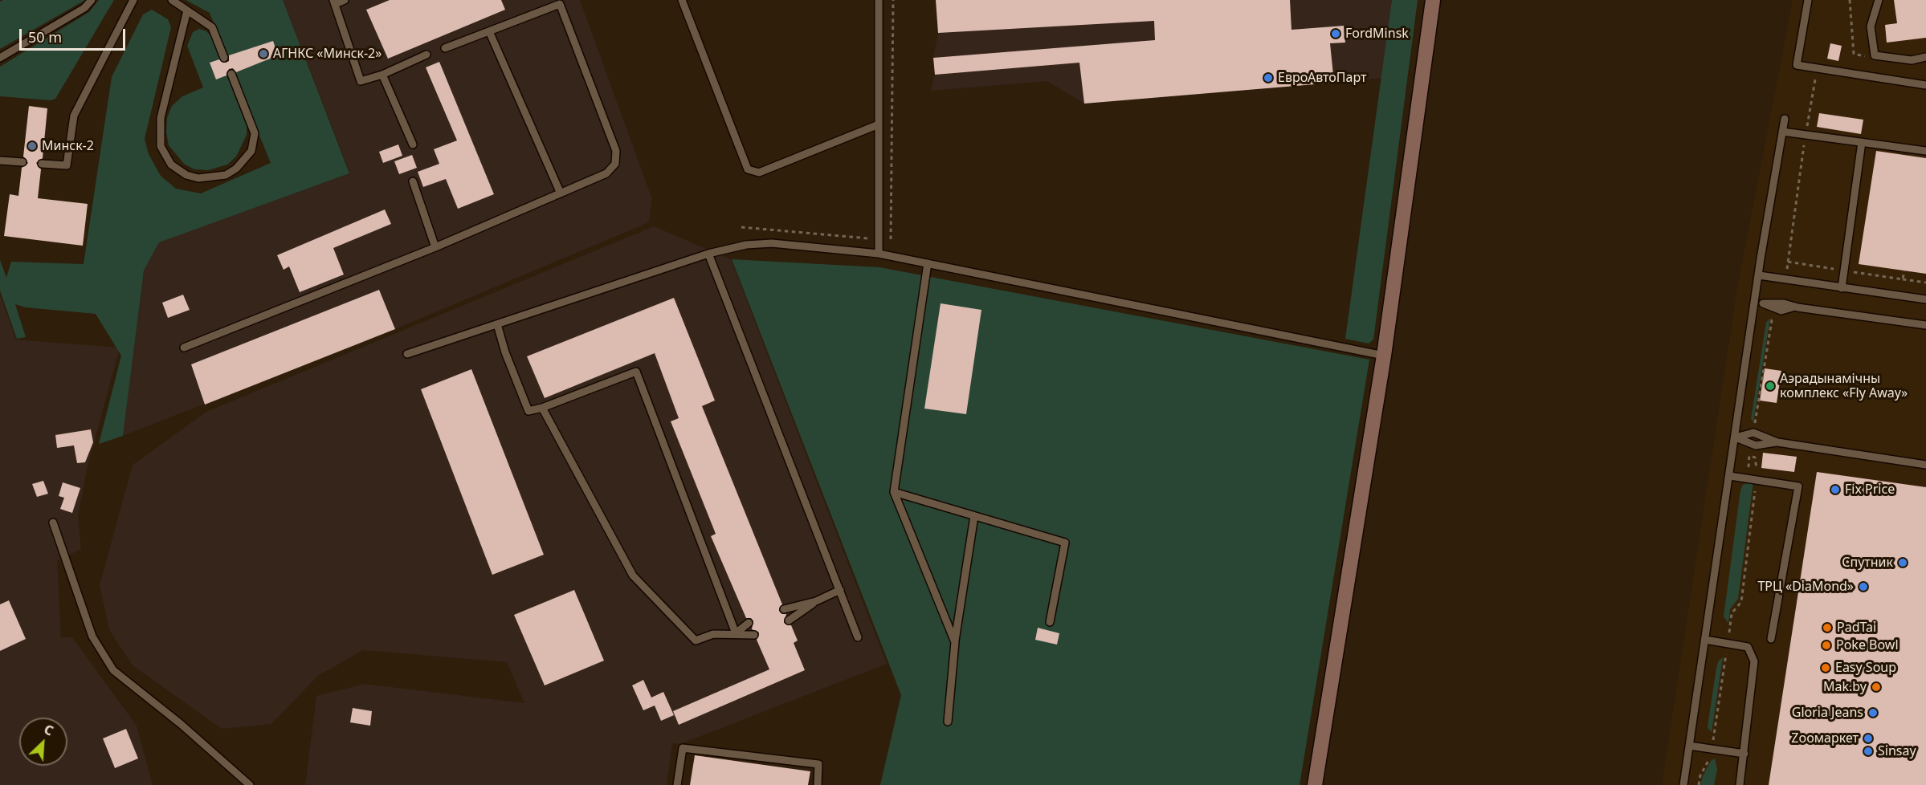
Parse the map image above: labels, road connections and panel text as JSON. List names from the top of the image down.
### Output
{
  "places": [
    "FordMinsk",
    "АГНКС «Минск-2»",
    "ЕвроАвтоПарт",
    "Минск-2",
    "Аэрадынамічны комплекс «Fly Away»",
    "Fix Price",
    "Спутник",
    "ТРЦ «DiaMond»",
    "PadTai",
    "Poke Bowl",
    "Easy Soup",
    "Mak.by",
    "Gloria Jeans",
    "Zooмаркет",
    "Sinsay"
  ],
  "scale_bar": "50 m",
  "north": "top right"
}
